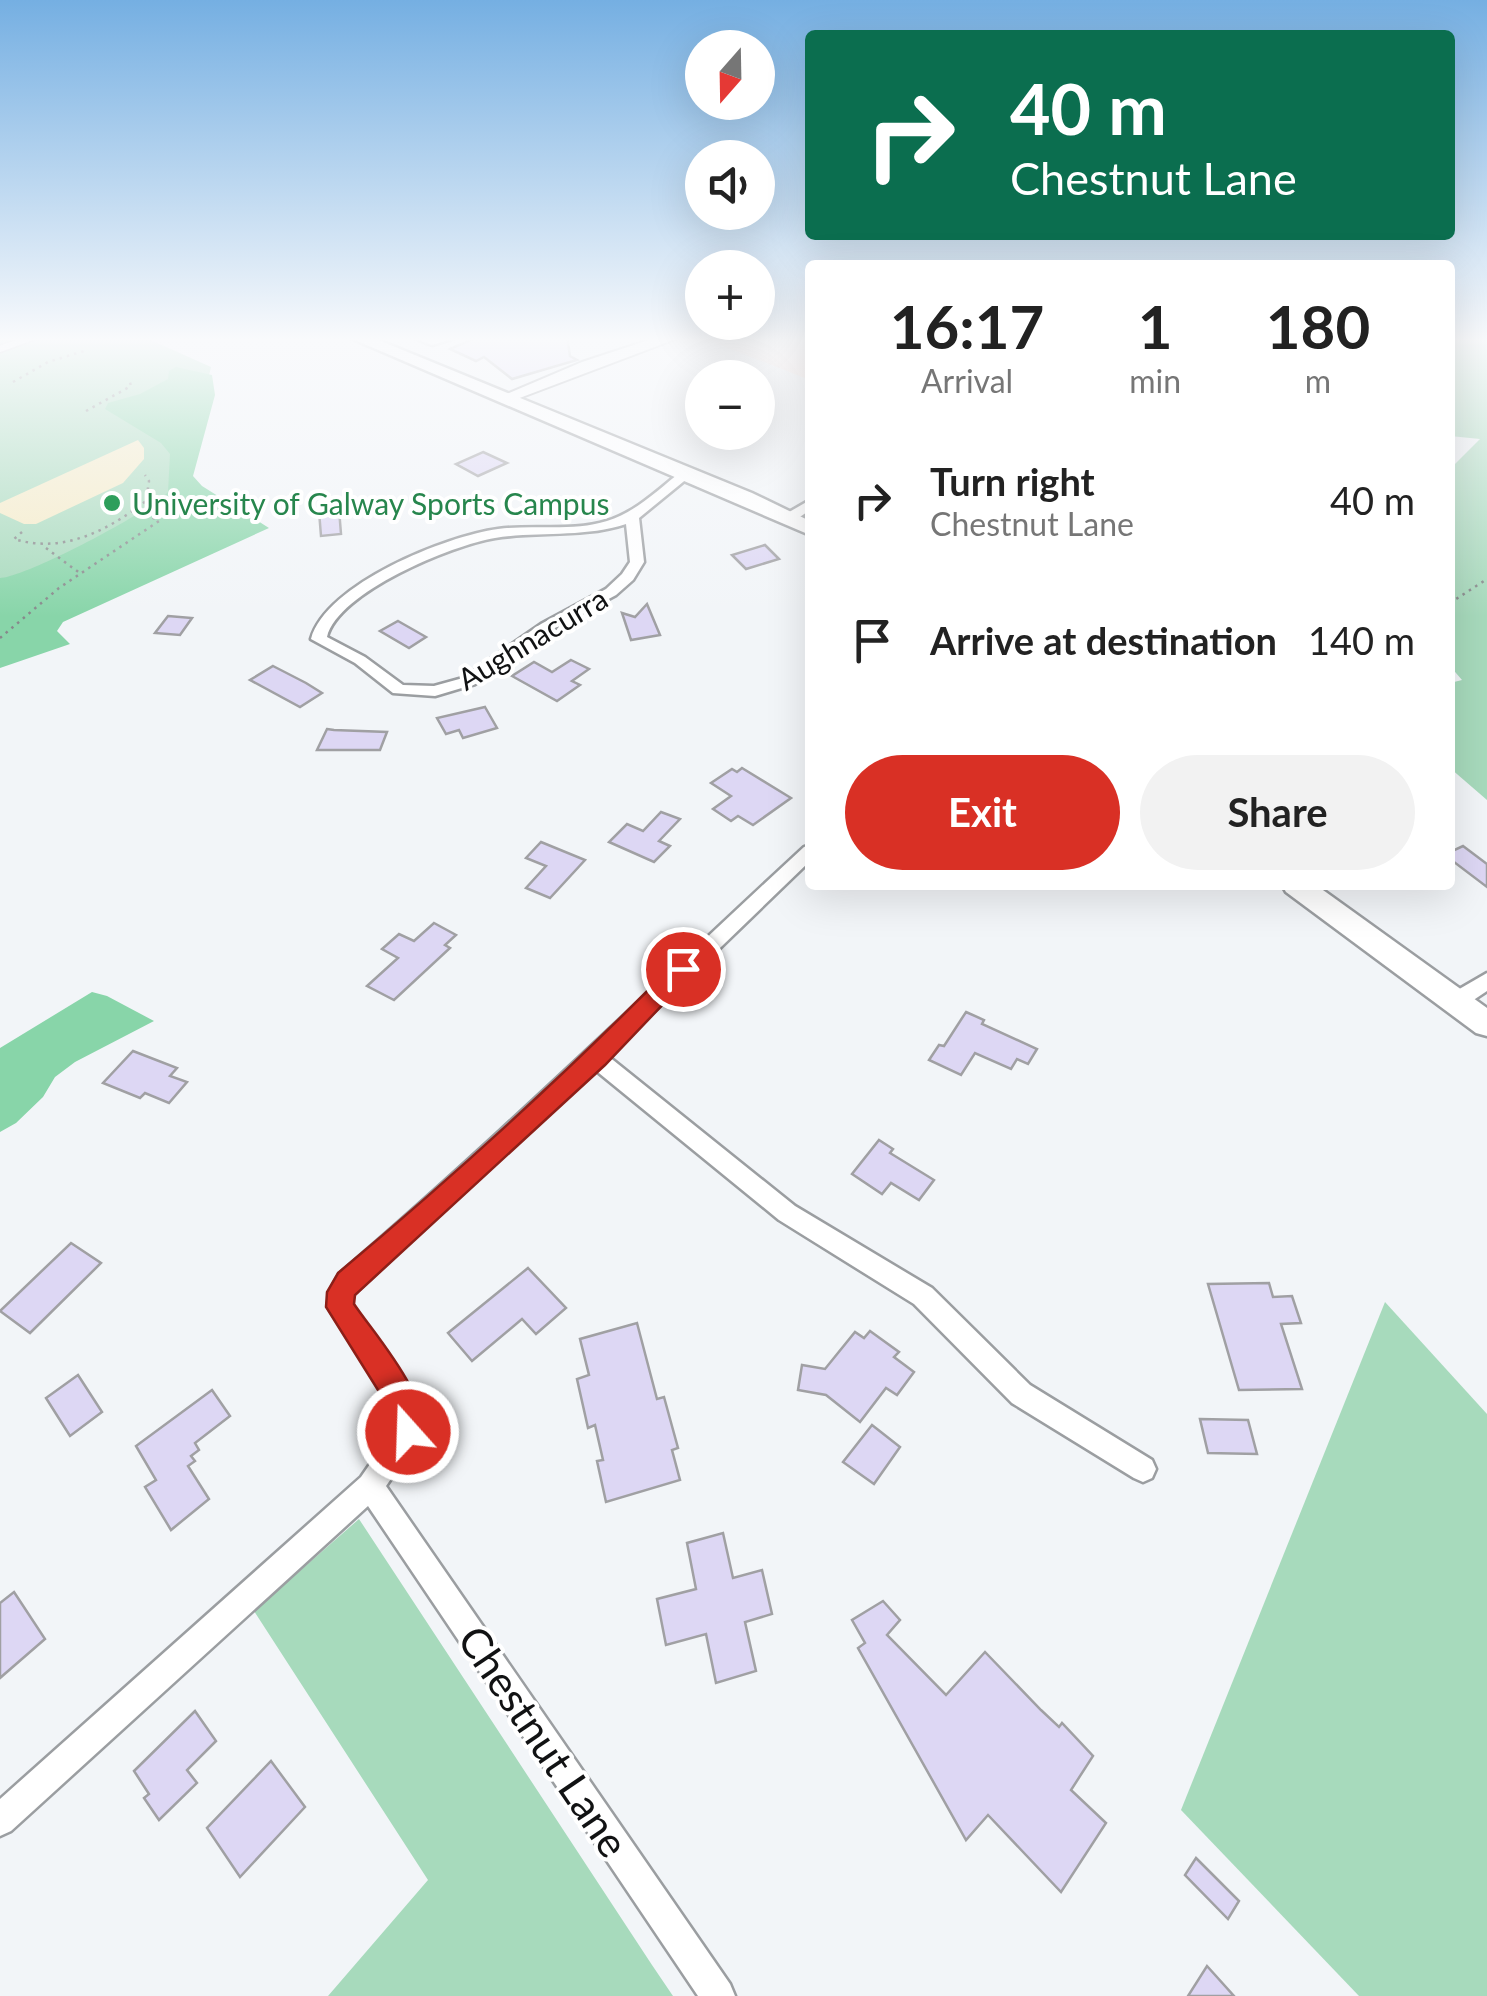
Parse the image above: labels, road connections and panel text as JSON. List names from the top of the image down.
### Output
{
  "streets": {
    "street": ["Aughnacurra", "Chestnut Lane"]
  },
  "places": ["University of Galway Sports Campus"],
  "north": "bottom",
  "page": {
    "map_buttons": ["+", "−"],
    "turn": ["40 m", "Chestnut Lane"],
    "eta": [
      "16:17",
      "Arrival",
      "1",
      "min",
      "180",
      "m"
    ],
    "list": [
      {
        "name": "Turn right",
        "note": "Chestnut Lane",
        "value": "40 m"
      },
      {
        "name": "Arrive at destination",
        "value": "140 m"
      }
    ],
    "buttons": ["Exit", "Share"]
  }
}
